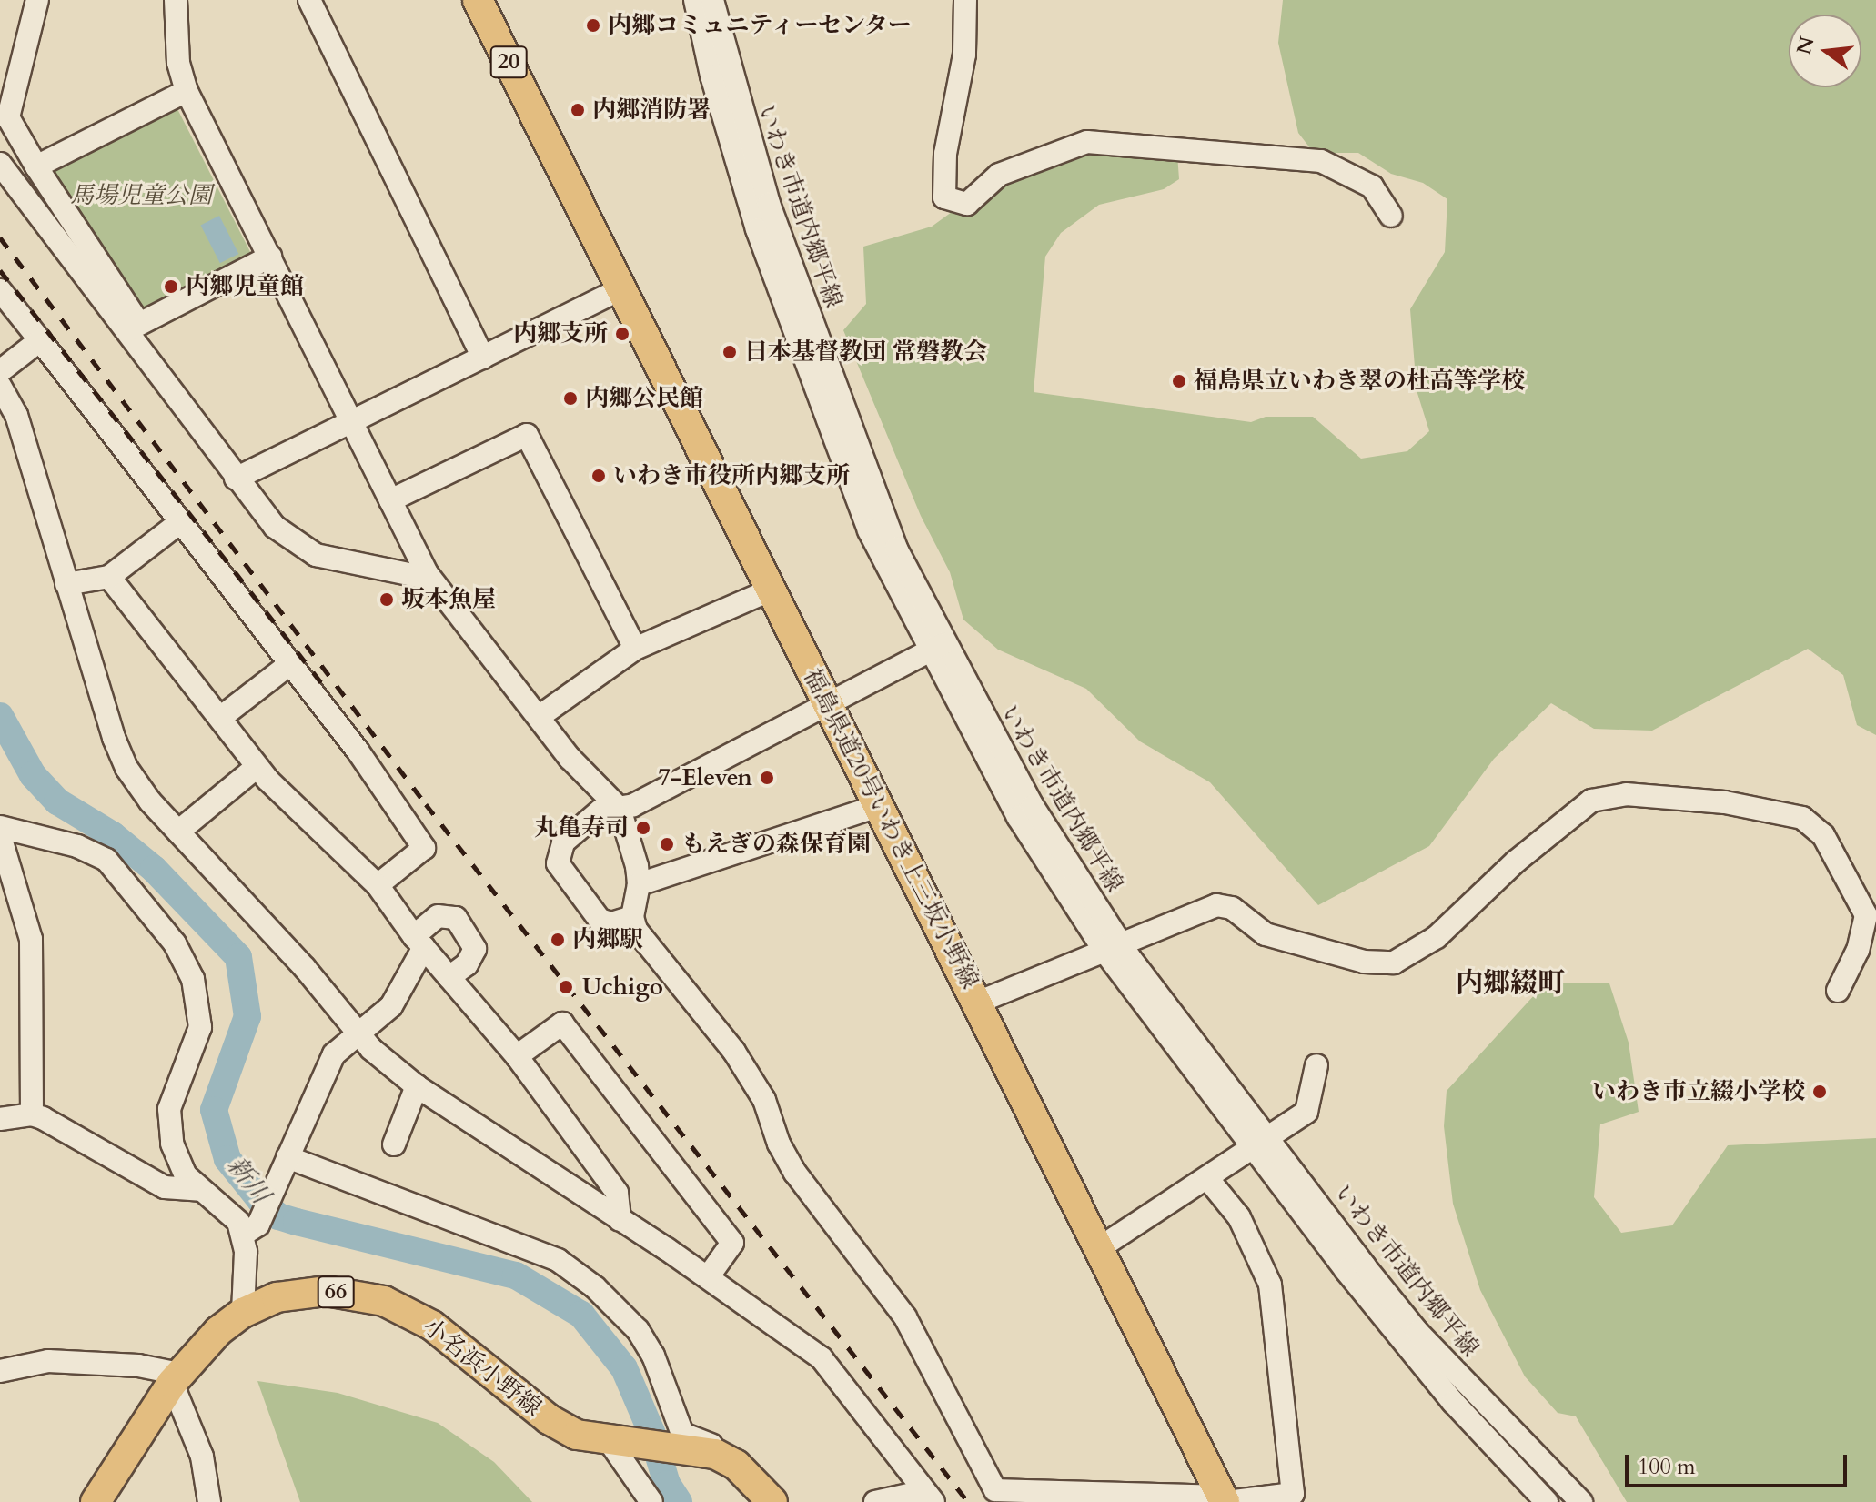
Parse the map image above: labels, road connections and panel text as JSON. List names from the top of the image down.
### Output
{
  "streets": {
    "main road": [
      "20",
      "福島県道20号いわき上三坂小野線",
      "66",
      "小名浜小野線"
    ],
    "street": ["いわき市道内郷平線"]
  },
  "districts": ["内郷綴町"],
  "water": ["新川"],
  "parks": ["馬場児童公園"],
  "places": [
    "内郷コミュニティーセンター",
    "内郷消防署",
    "内郷児童館",
    "内郷支所",
    "日本基督教団 常磐教会",
    "福島県立いわき翠の杜高等学校",
    "内郷公民館",
    "いわき市役所内郷支所",
    "坂本魚屋",
    "7-Eleven",
    "丸亀寿司",
    "もえぎの森保育園",
    "内郷駅",
    "Uchigo",
    "いわき市立綴小学校"
  ],
  "scale_bar": "100 m",
  "north": "left"
}
